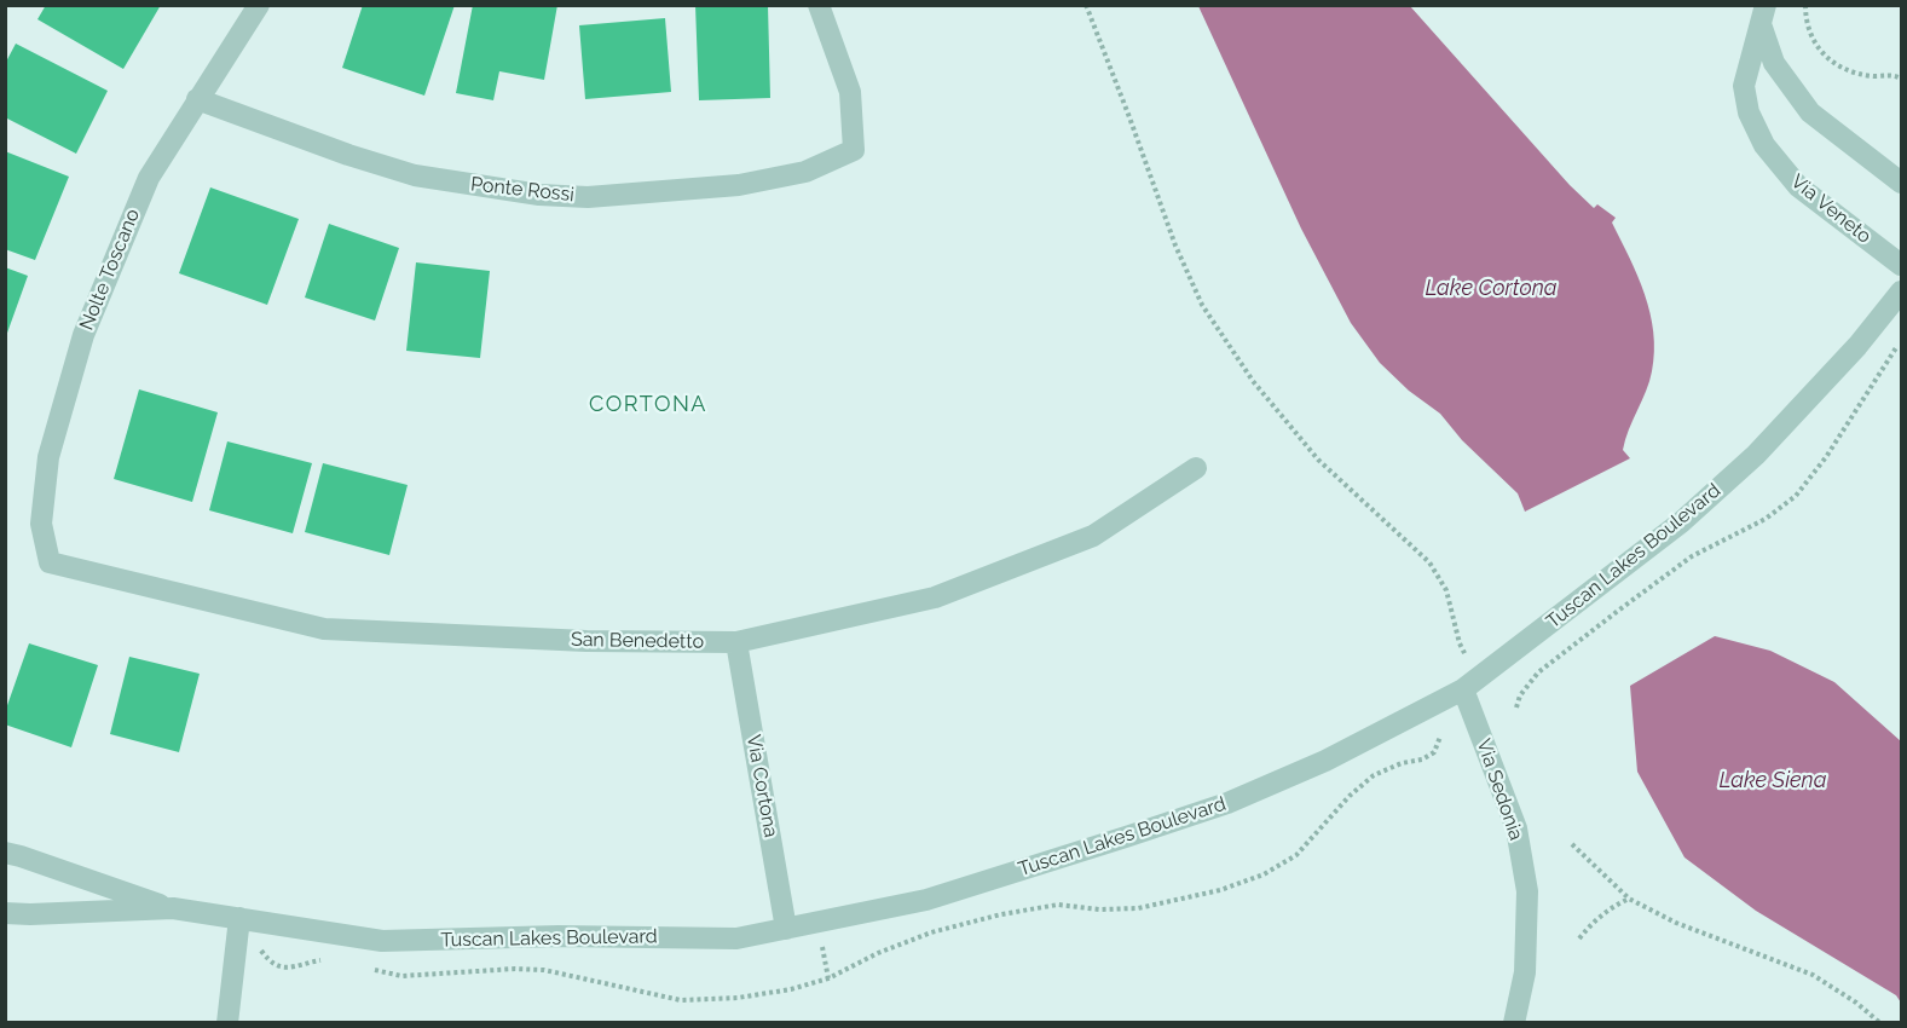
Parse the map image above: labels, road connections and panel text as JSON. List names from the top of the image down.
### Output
{
  "streets": {
    "street": [
      "Ponte Rossi",
      "Via Veneto",
      "Nolte Toscano",
      "Tuscan Lakes Boulevard",
      "San Benedetto",
      "Via Cortona",
      "Via Sedonia"
    ]
  },
  "crossings": [
    ["Ponte Rossi", "Nolte Toscano"],
    ["Nolte Toscano", "San Benedetto"],
    ["Tuscan Lakes Boulevard", "Via Cortona"],
    ["Tuscan Lakes Boulevard", "Via Sedonia"],
    ["San Benedetto", "Via Cortona"]
  ],
  "districts": ["CORTONA"],
  "water": ["Lake Cortona", "Lake Siena"]
}
